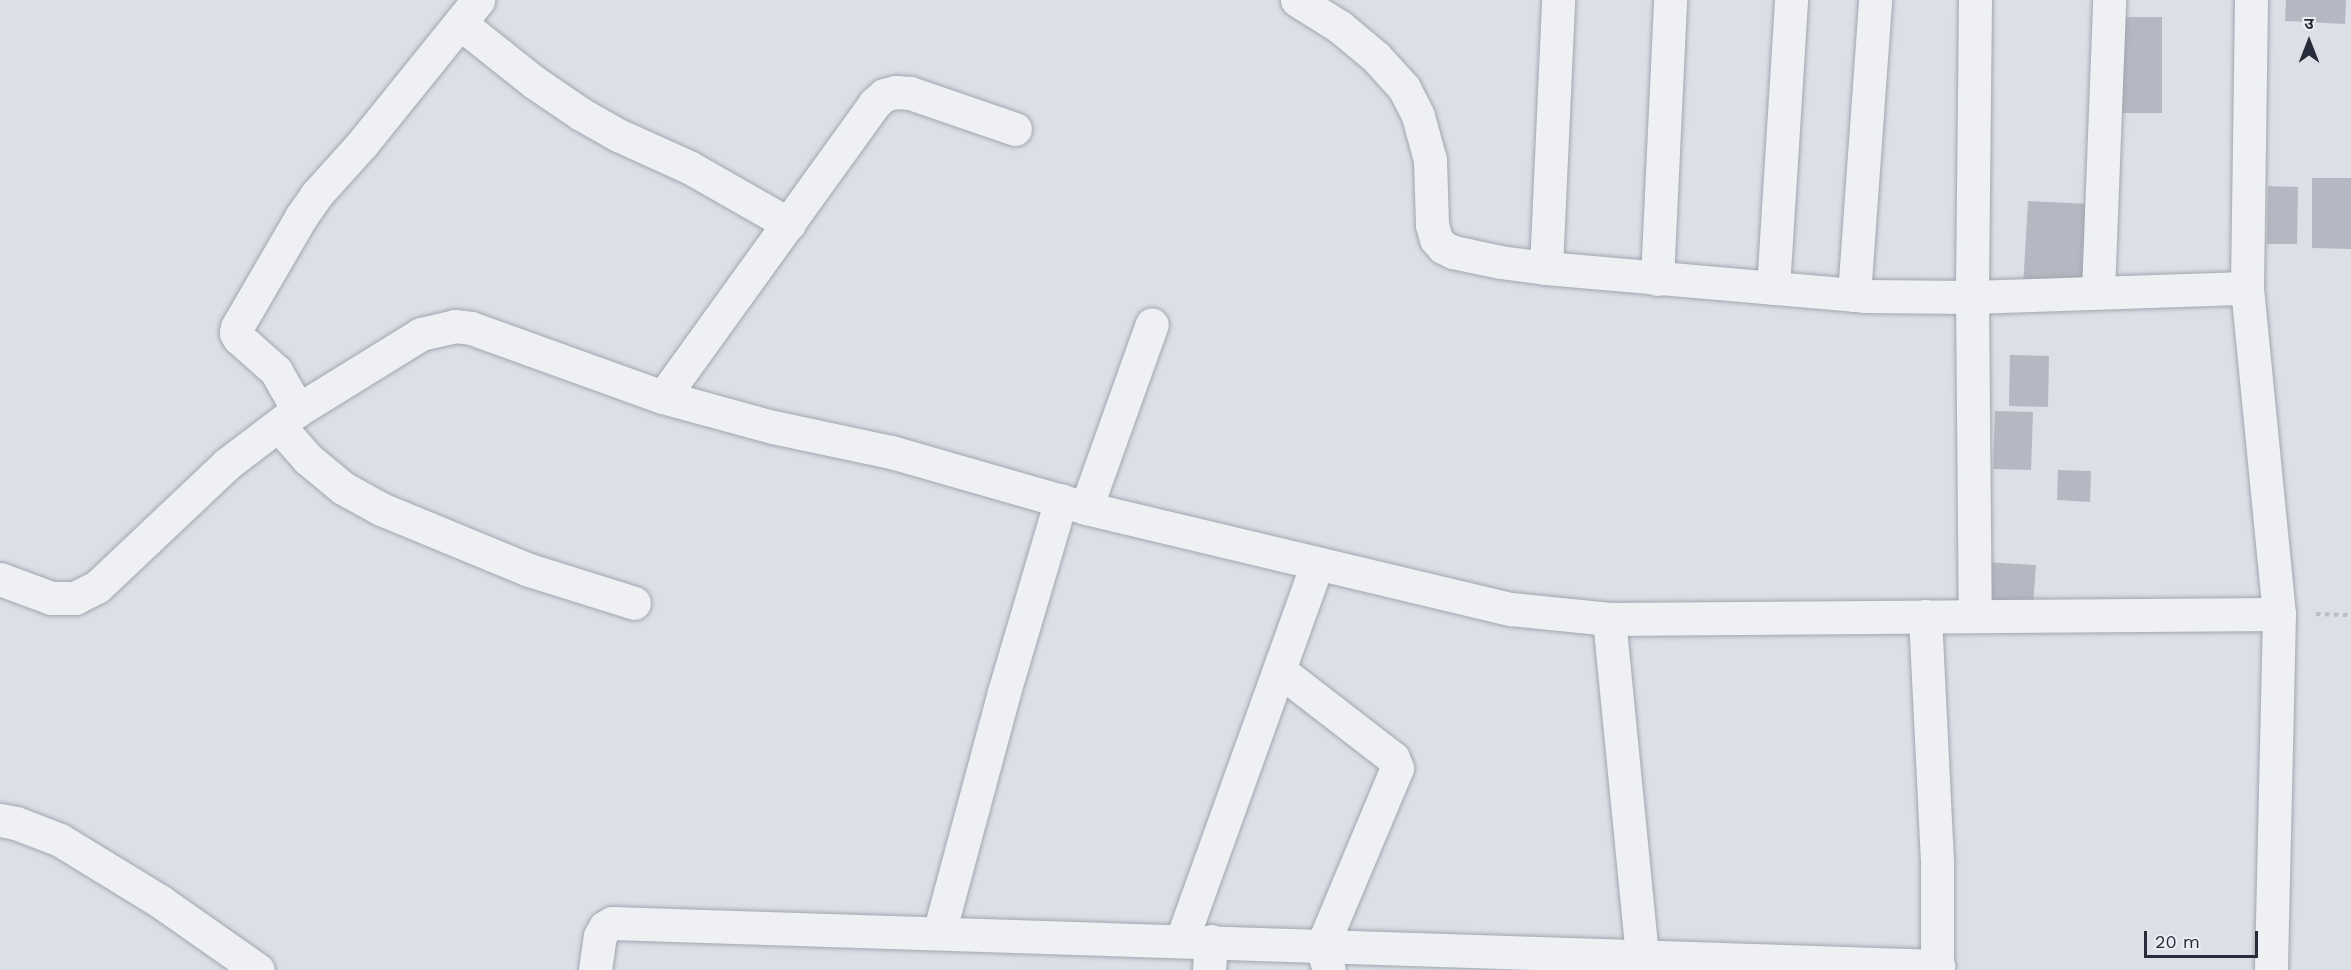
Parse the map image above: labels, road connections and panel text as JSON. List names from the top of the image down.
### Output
{
  "scale_bar": "20 m",
  "north": "top"
}
